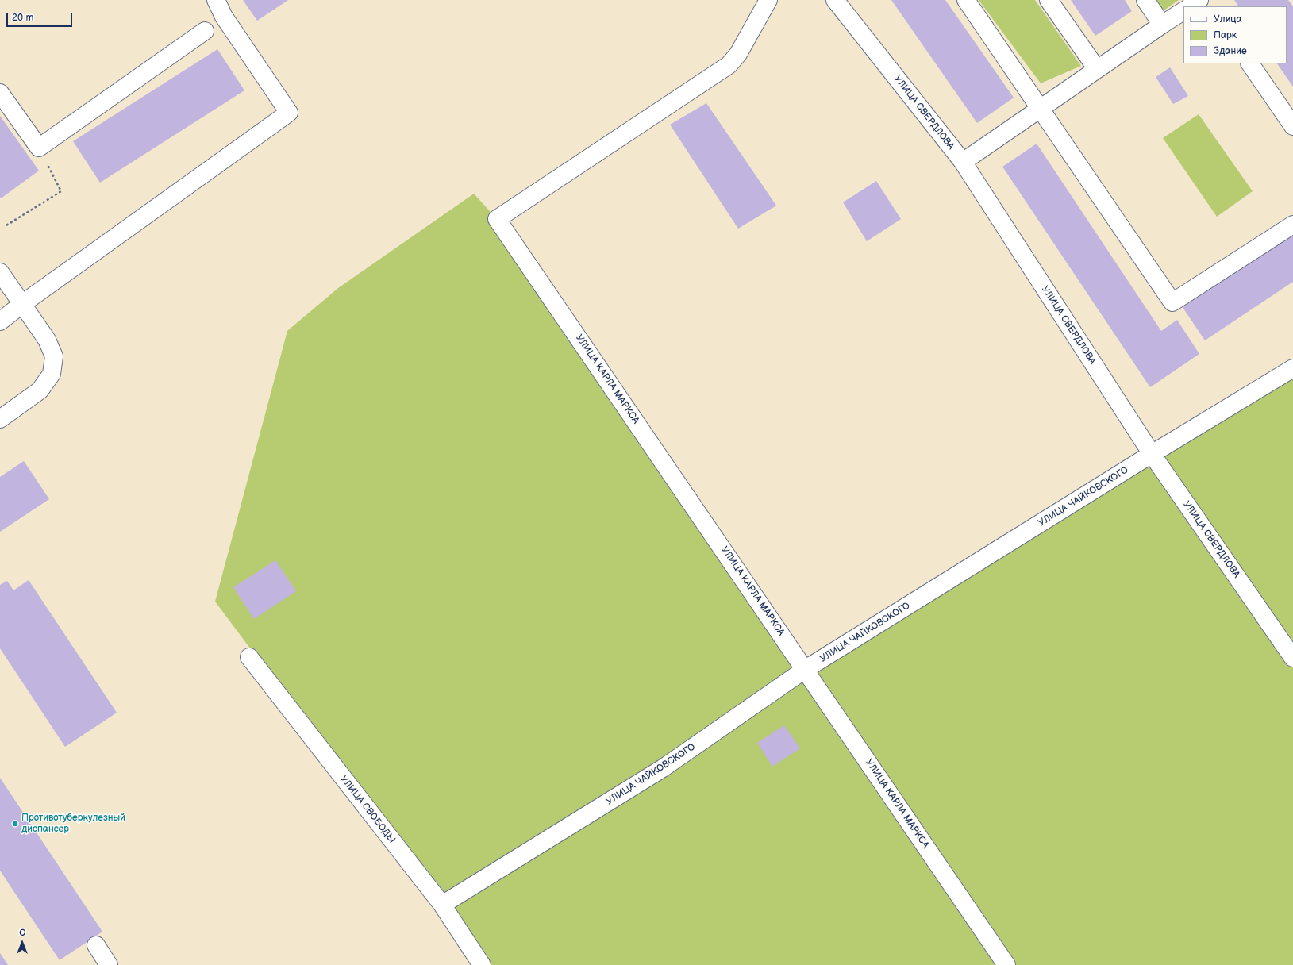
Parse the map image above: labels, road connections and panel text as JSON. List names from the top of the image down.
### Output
{
  "streets": {
    "street": [
      "УЛИЦА СВЕРДЛОВА",
      "УЛИЦА КАРЛА МАРКСА",
      "УЛИЦА ЧАЙКОВСКОГО",
      "УЛИЦА СВОБОДЫ"
    ]
  },
  "crossings": [
    ["УЛИЦА СВЕРДЛОВА", "УЛИЦА ЧАЙКОВСКОГО"],
    ["УЛИЦА КАРЛА МАРКСА", "УЛИЦА ЧАЙКОВСКОГО"],
    ["УЛИЦА ЧАЙКОВСКОГО", "УЛИЦА СВОБОДЫ"]
  ],
  "places": ["Противотуберкулезный диспансер"],
  "legend": ["Улица", "Парк", "Здание"],
  "scale_bar": "20 m",
  "north": "top"
}
